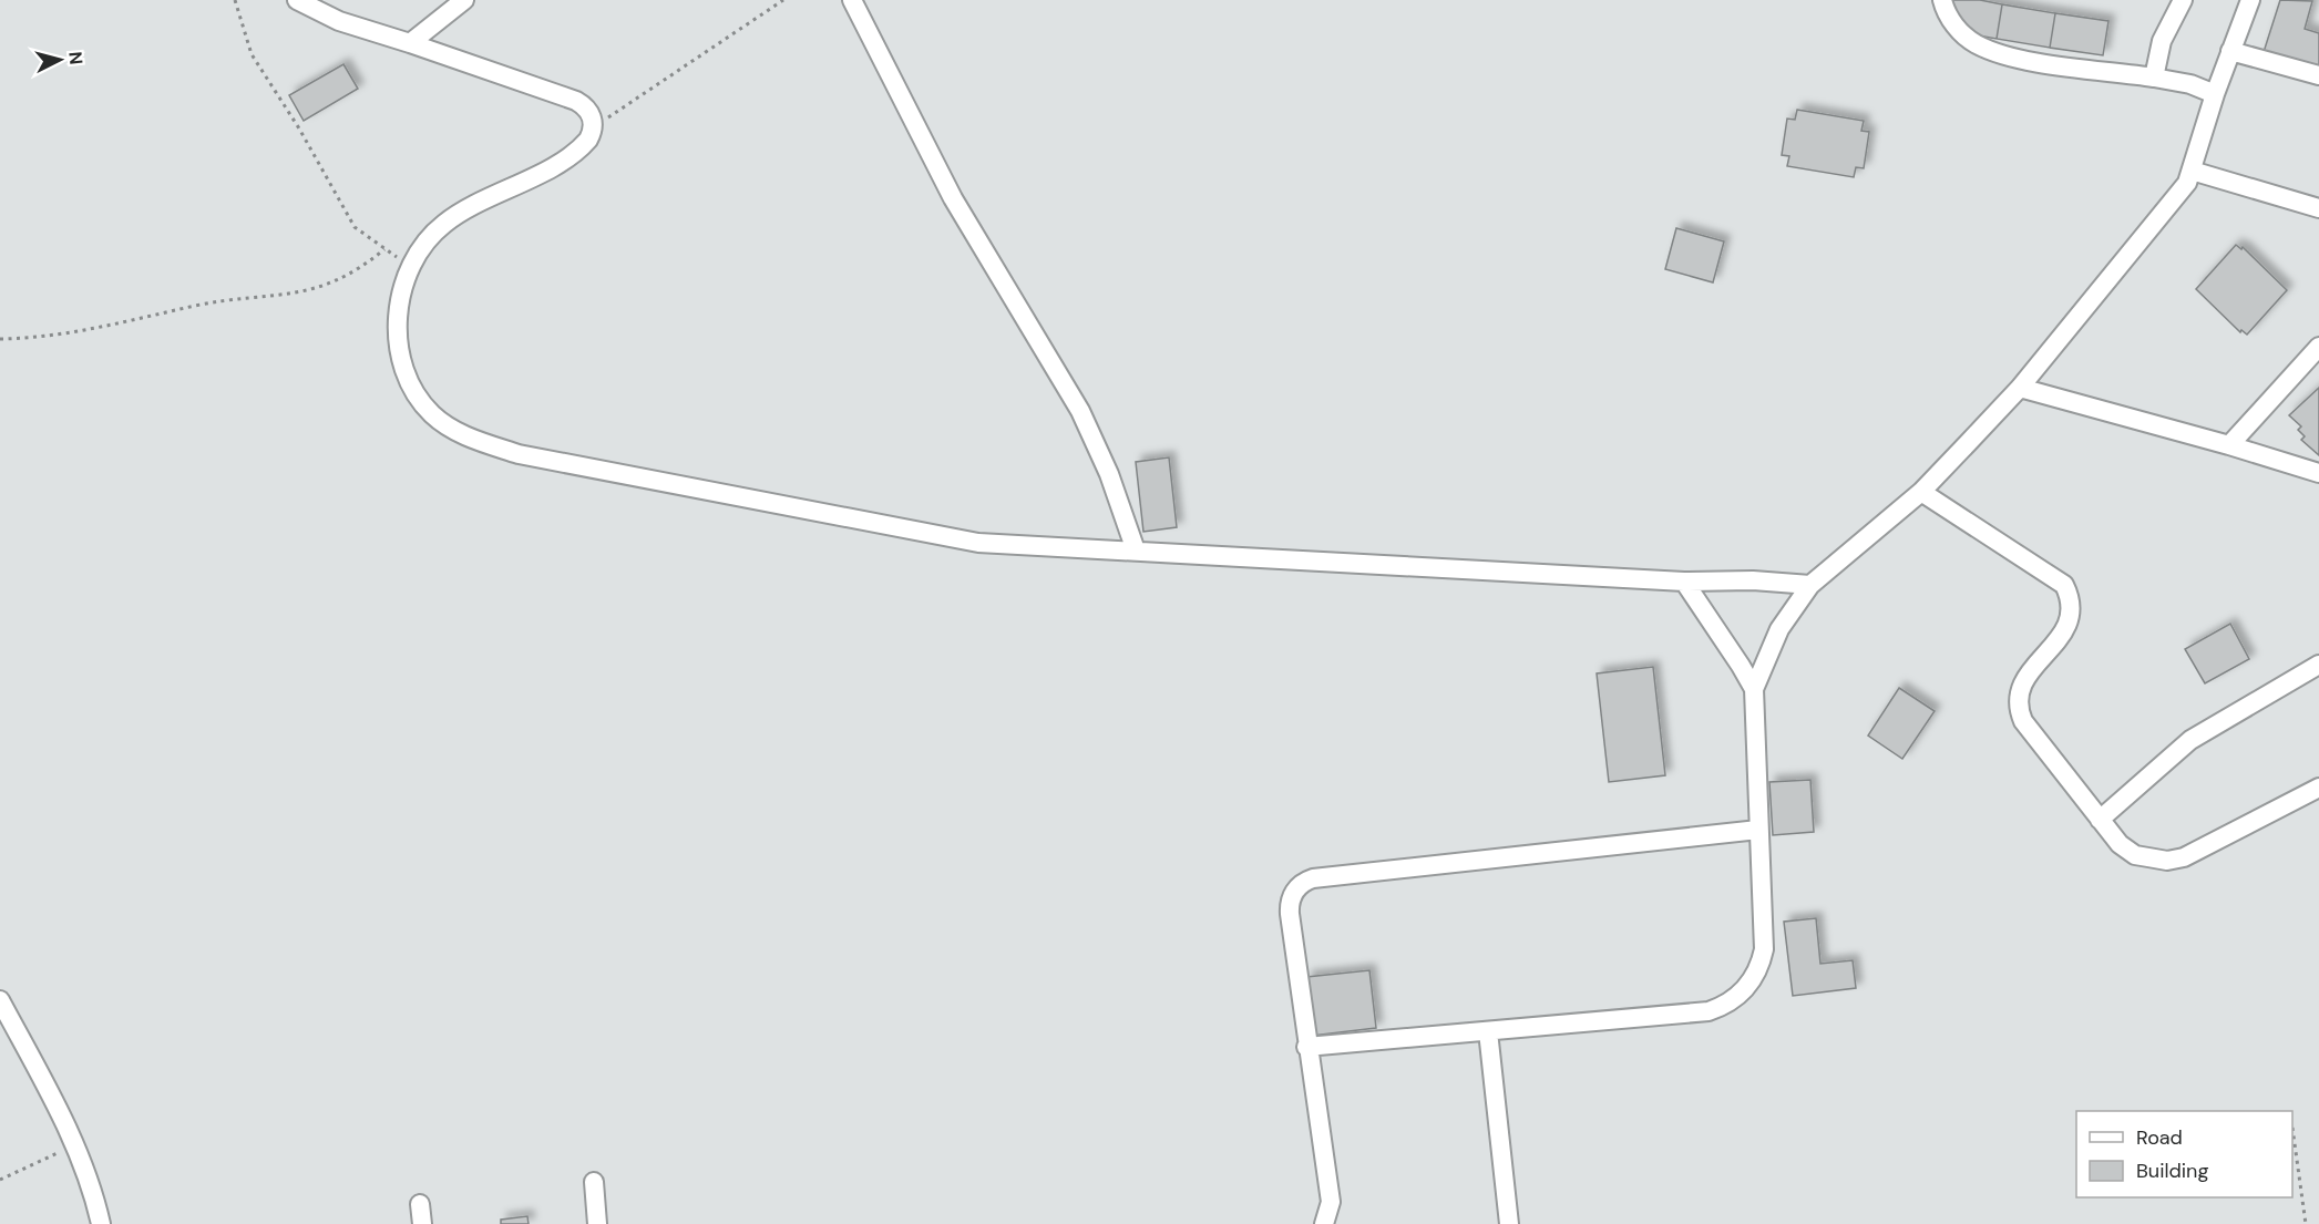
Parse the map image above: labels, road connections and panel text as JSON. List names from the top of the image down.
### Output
{
  "legend": ["Road", "Building"],
  "north": "right"
}
